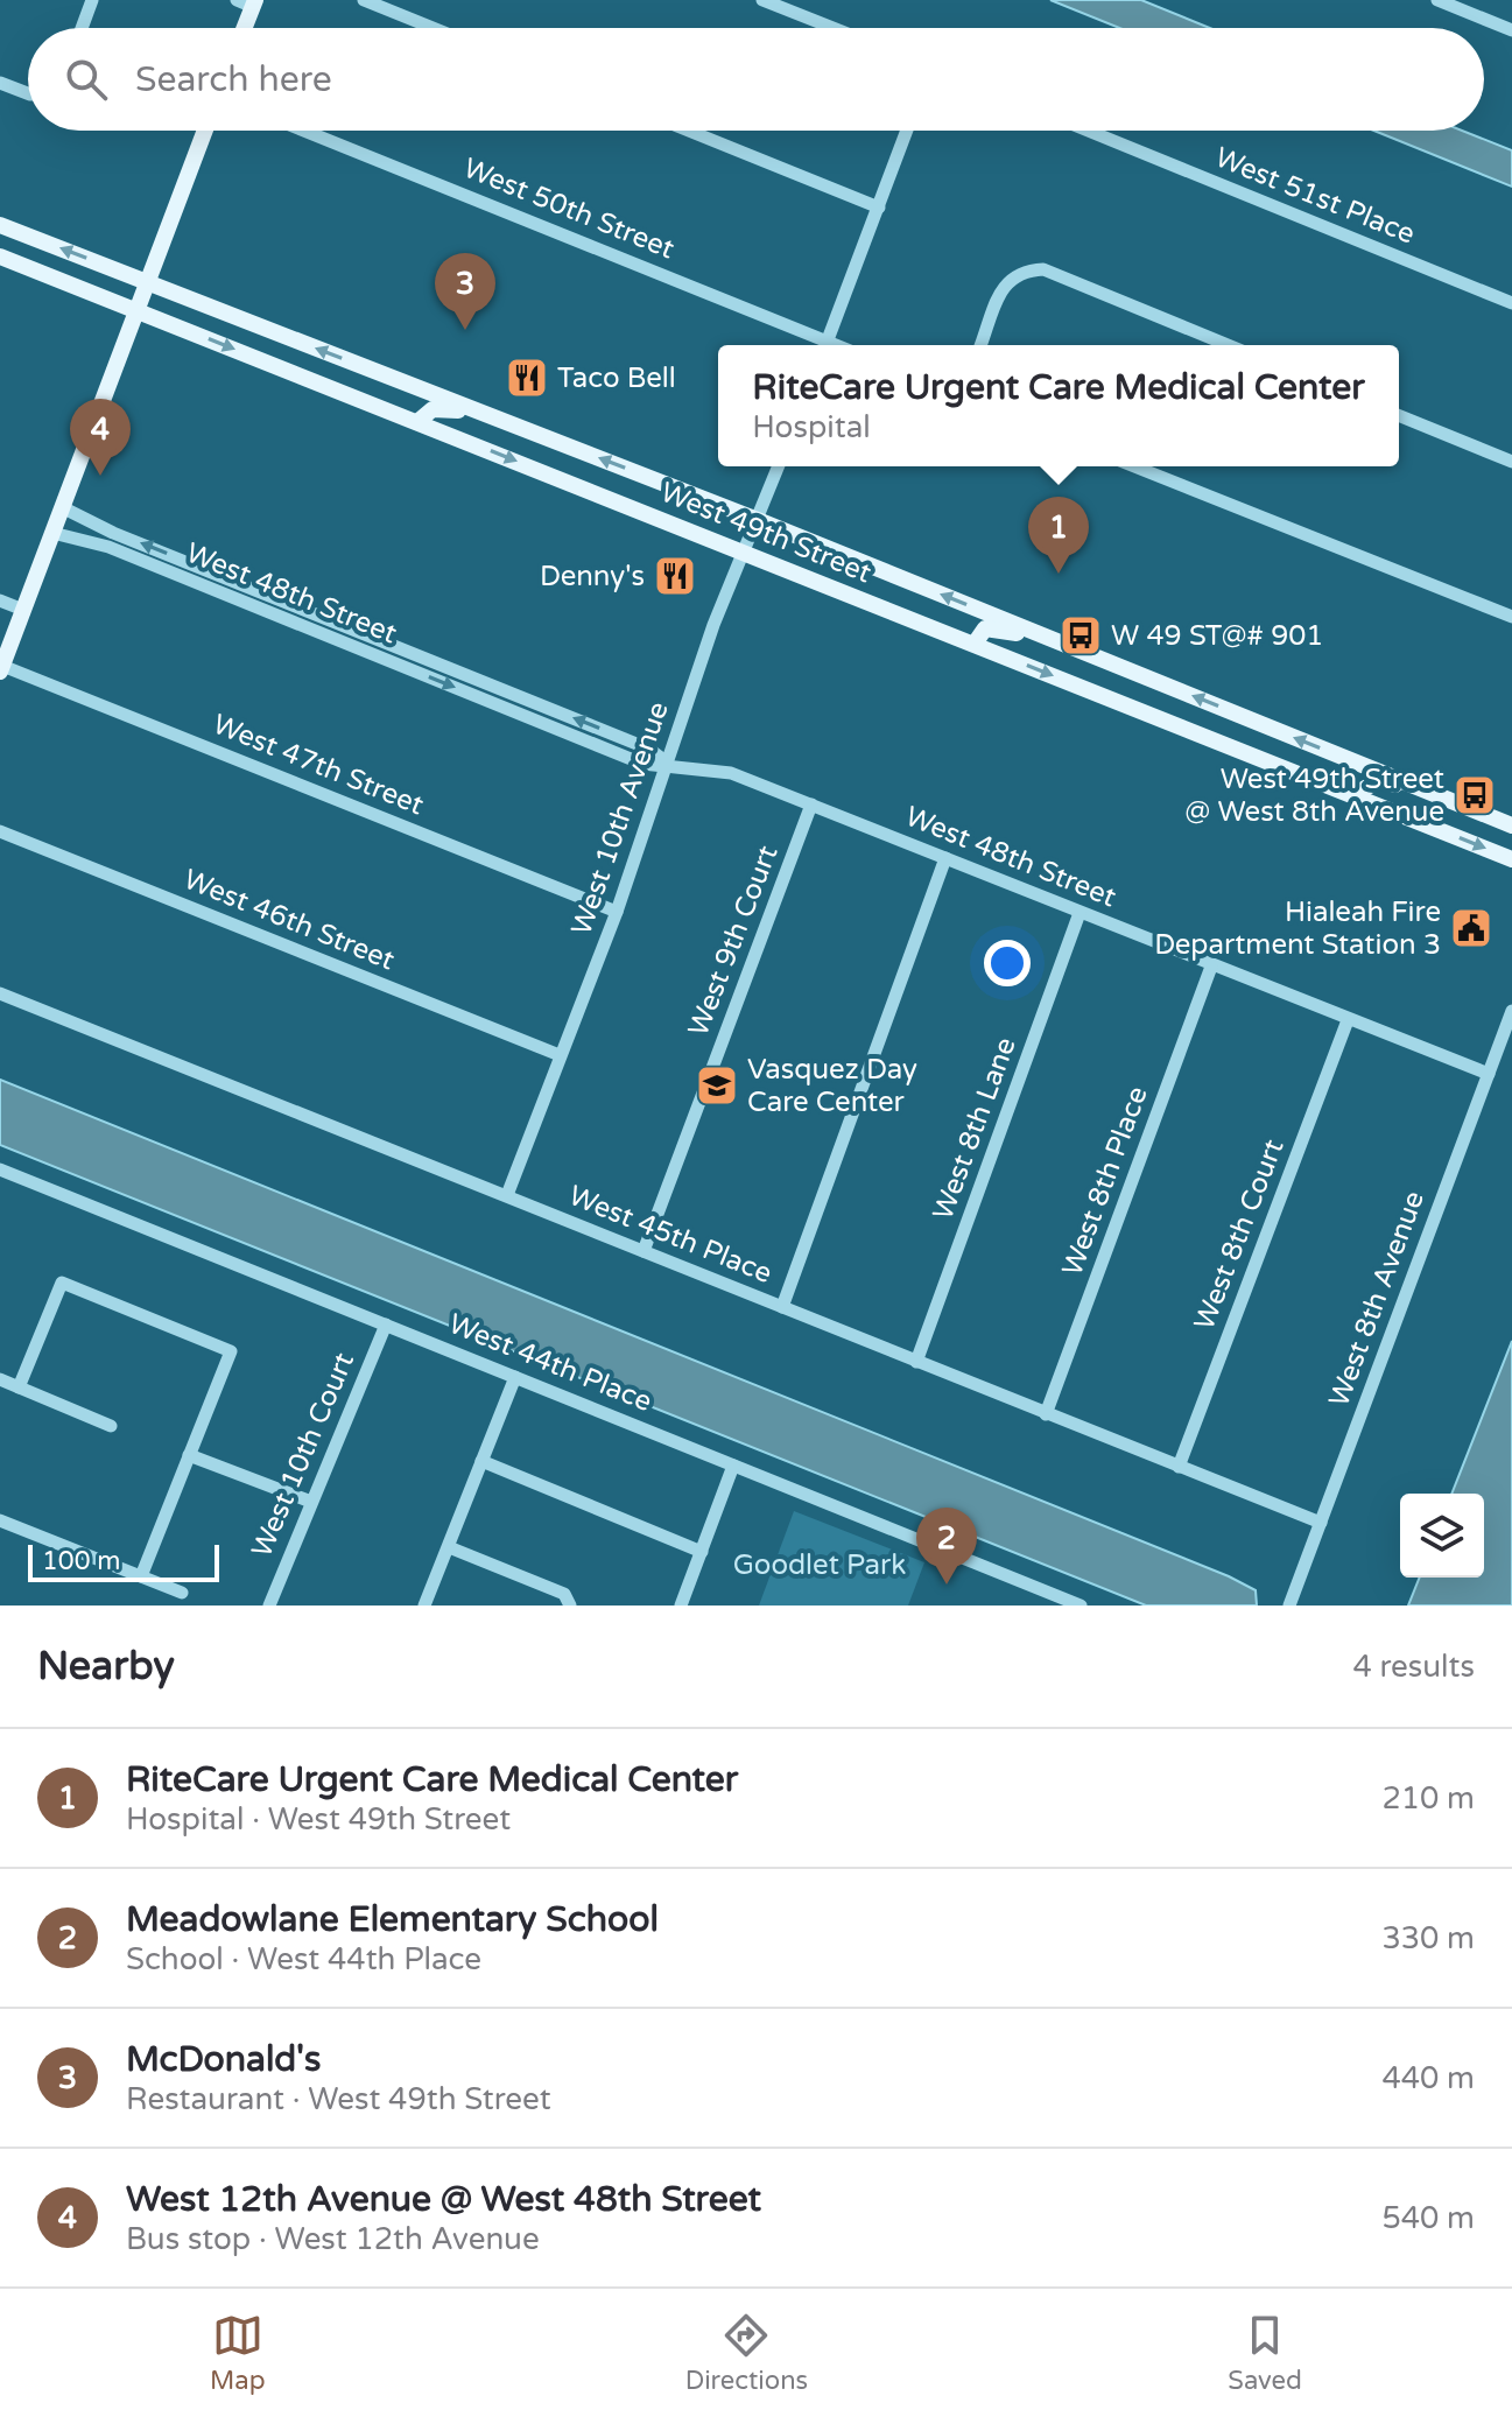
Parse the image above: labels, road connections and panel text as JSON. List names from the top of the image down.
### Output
{
  "streets": {
    "main road": ["West 49th Street"],
    "street": [
      "West 51st Place",
      "West 50th Street",
      "West 48th Street",
      "West 47th Street",
      "West 10th Avenue",
      "West 46th Street",
      "West 9th Court",
      "West 8th Lane",
      "West 8th Place",
      "West 45th Place",
      "West 8th Court",
      "West 8th Avenue",
      "West 44th Place",
      "West 10th Court"
    ]
  },
  "crossings": [
    ["West 49th Street", "West 10th Avenue"],
    ["West 48th Street", "West 10th Avenue"],
    ["West 48th Street", "West 9th Court"],
    ["West 48th Street", "West 8th Lane"],
    ["West 48th Street", "West 8th Place"],
    ["West 48th Street", "West 8th Court"],
    ["West 48th Street", "West 8th Avenue"],
    ["West 47th Street", "West 10th Avenue"],
    ["West 10th Avenue", "West 46th Street"],
    ["West 10th Avenue", "West 45th Place"],
    ["West 9th Court", "West 45th Place"],
    ["West 8th Lane", "West 45th Place"],
    ["West 8th Place", "West 45th Place"],
    ["West 45th Place", "West 8th Court"],
    ["West 45th Place", "West 8th Avenue"],
    ["West 44th Place", "West 10th Court"]
  ],
  "parks": ["Goodlet Park"],
  "places": {
    "restaurant": ["Taco Bell", "Denny's"],
    "bus stop": ["W 49 ST@# 901", "West 49th Street @ West 8th Avenue"],
    "public building": ["Hialeah Fire Department Station 3"],
    "school or university": ["Vasquez Day Care Center"]
  },
  "scale_bar": "100 m",
  "page": {
    "search": "Search here",
    "pins": [
      "3",
      "4",
      "1",
      "2"
    ],
    "popup": ["RiteCare Urgent Care Medical Center", "Hospital"],
    "scale": "100 m",
    "heading": ["Nearby", "4 results"],
    "list": [
      {
        "mark": "1",
        "name": "RiteCare Urgent Care Medical Center",
        "note": "Hospital · West 49th Street",
        "value": "210 m"
      },
      {
        "mark": "2",
        "name": "Meadowlane Elementary School",
        "note": "School · West 44th Place",
        "value": "330 m"
      },
      {
        "mark": "3",
        "name": "McDonald's",
        "note": "Restaurant · West 49th Street",
        "value": "440 m"
      },
      {
        "mark": "4",
        "name": "West 12th Avenue @ West 48th Street",
        "note": "Bus stop · West 12th Avenue",
        "value": "540 m"
      }
    ],
    "nav": ["Map", "Directions", "Saved"]
  }
}
